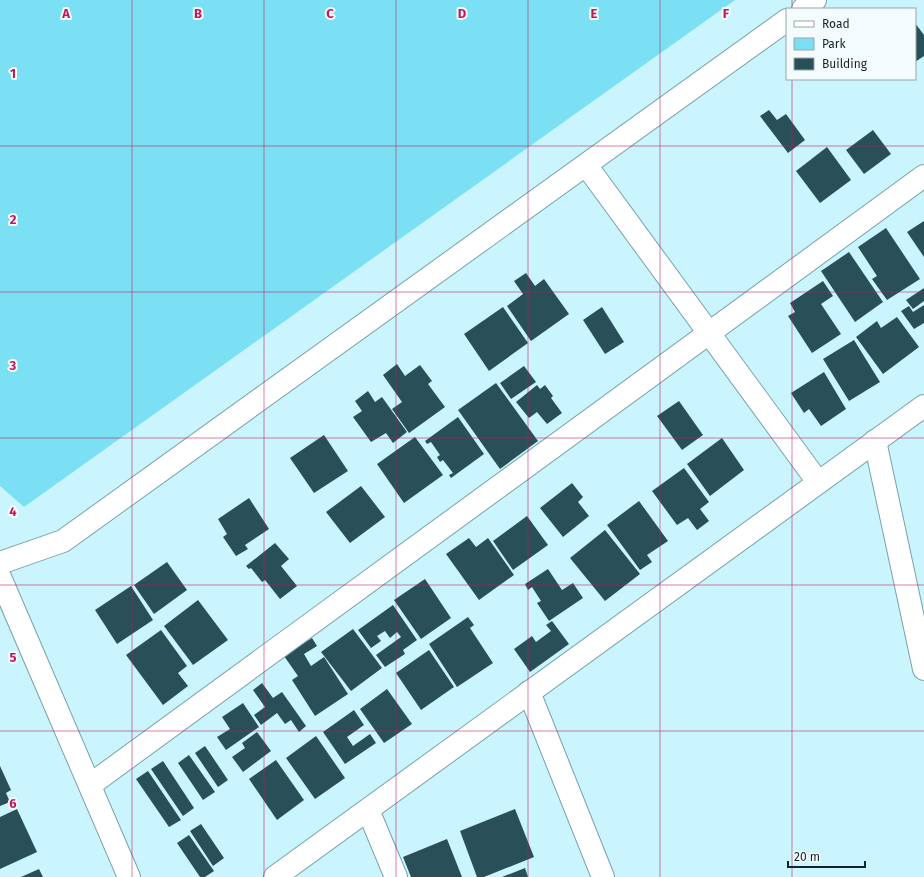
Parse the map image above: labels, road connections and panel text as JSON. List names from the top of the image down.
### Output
{
  "legend": ["Road", "Park", "Building"],
  "scale_bar": "20 m",
  "grid": {
    "columns": [
      "A",
      "B",
      "C",
      "D",
      "E",
      "F"
    ],
    "rows": [
      "1",
      "2",
      "3",
      "4",
      "5",
      "6"
    ]
  }
}
